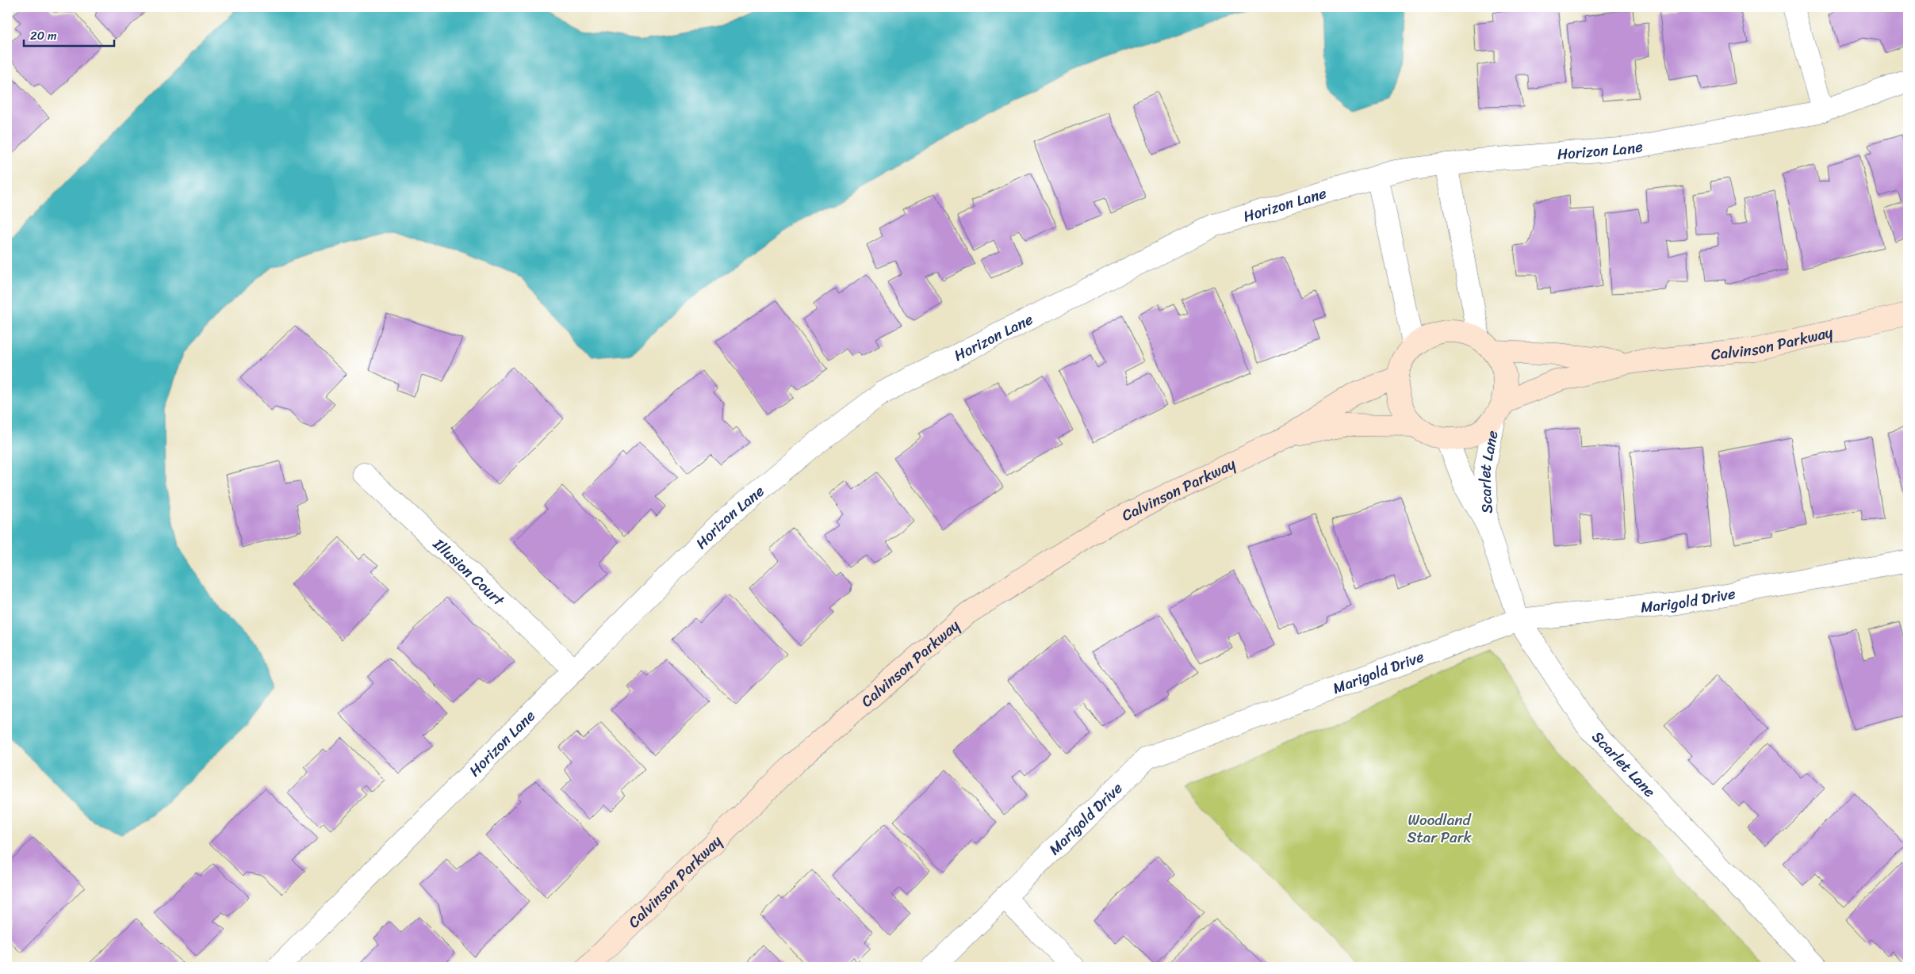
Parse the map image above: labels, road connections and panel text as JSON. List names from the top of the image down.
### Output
{
  "streets": {
    "main road": ["Calvinson Parkway"],
    "street": [
      "Horizon Lane",
      "Scarlet Lane",
      "Illusion Court",
      "Marigold Drive"
    ]
  },
  "crossings": [
    ["Horizon Lane", "Illusion Court"],
    ["Calvinson Parkway", "Scarlet Lane"],
    ["Scarlet Lane", "Marigold Drive"]
  ],
  "parks": ["Woodland Star Park"],
  "scale_bar": "20 m"
}
